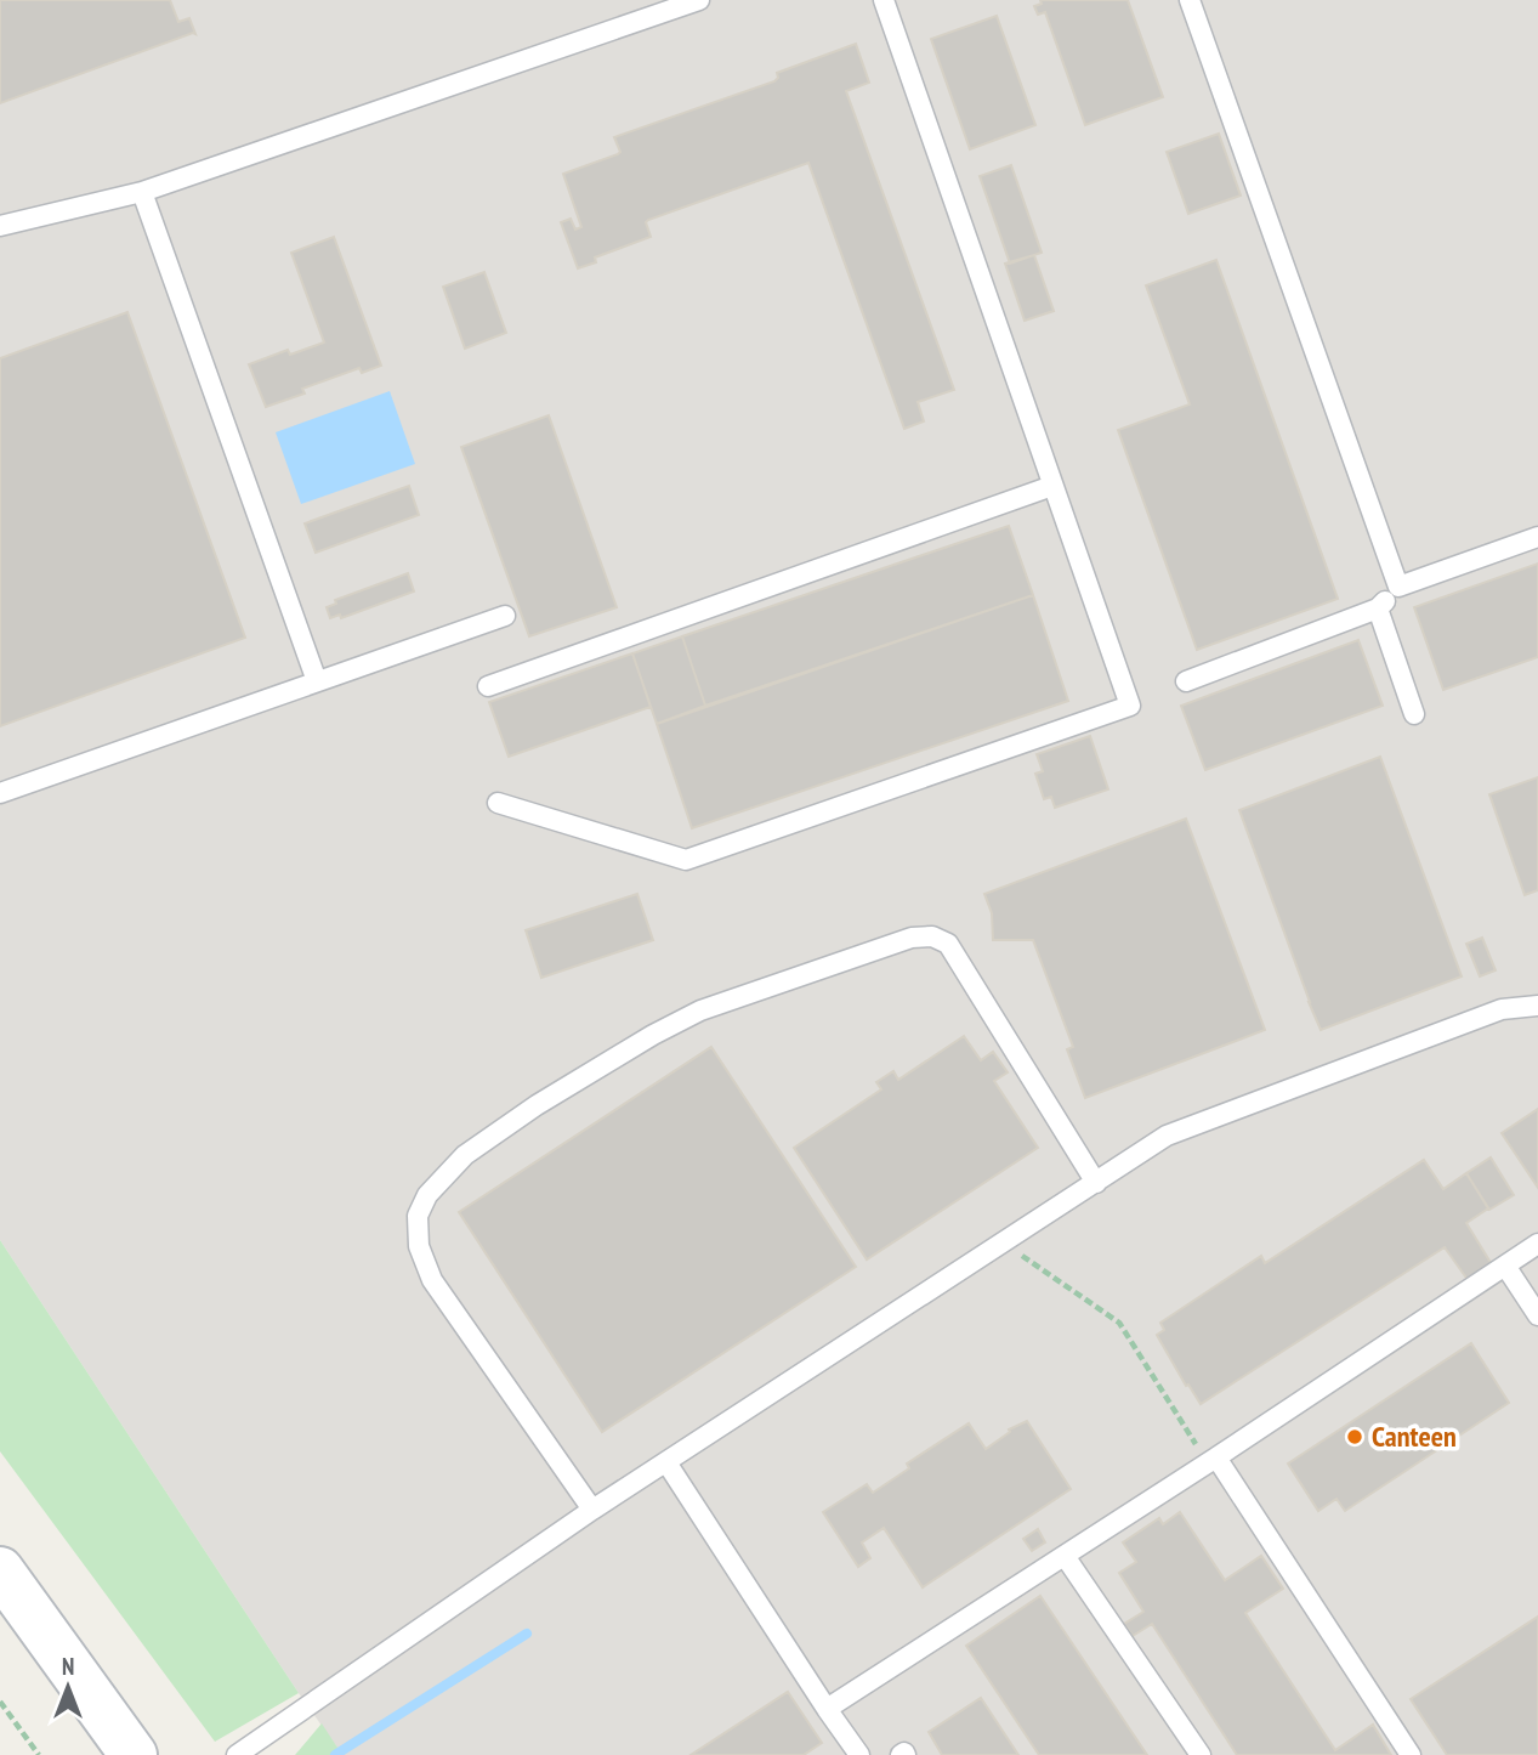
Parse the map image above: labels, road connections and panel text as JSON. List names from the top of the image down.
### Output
{
  "places": ["Canteen"],
  "north": "top"
}
